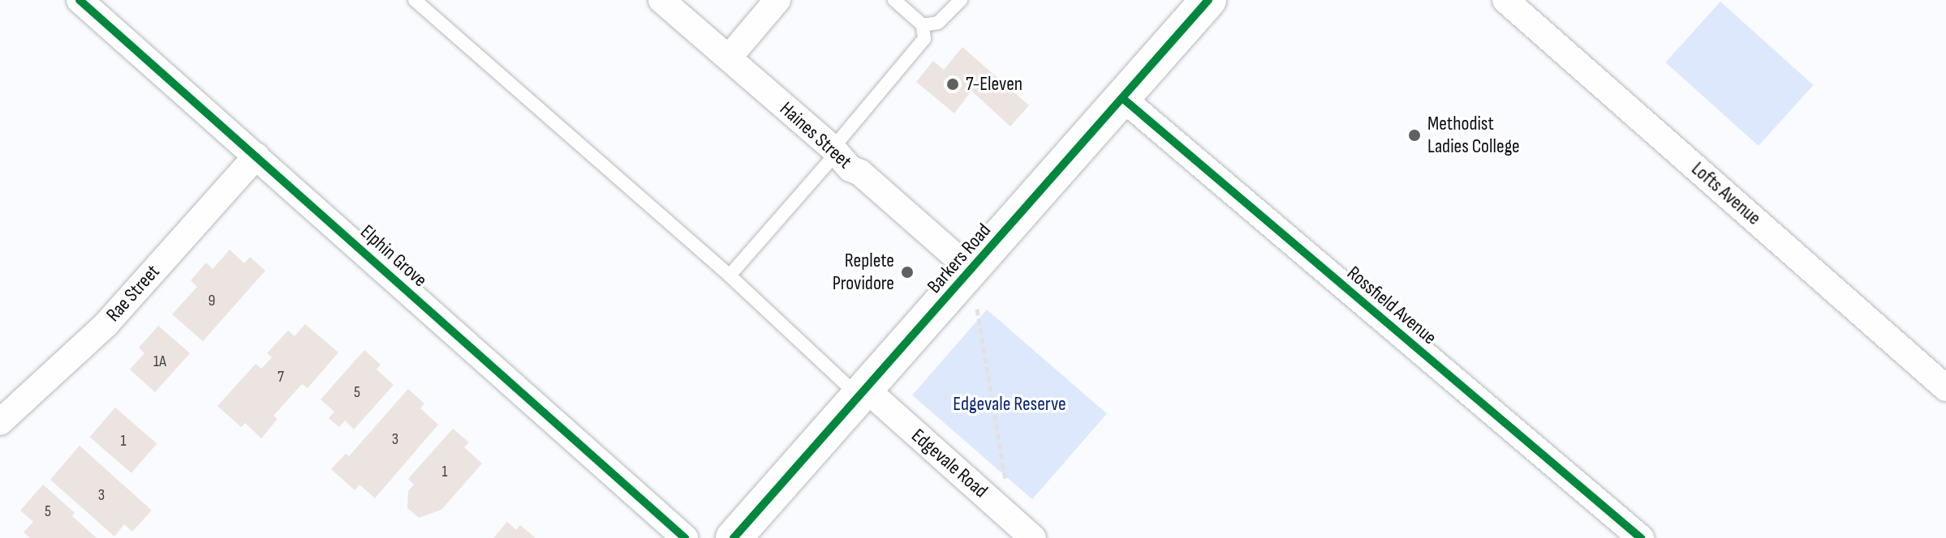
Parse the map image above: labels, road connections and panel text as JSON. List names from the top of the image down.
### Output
{
  "streets": {
    "main road": ["Barkers Road"],
    "street": [
      "Haines Street",
      "Lofts Avenue",
      "Elphin Grove",
      "Rae Street",
      "Rossfield Avenue",
      "Edgevale Road"
    ]
  },
  "crossings": [
    ["Haines Street", "Barkers Road"],
    ["Elphin Grove", "Rae Street"],
    ["Barkers Road", "Rossfield Avenue"],
    ["Barkers Road", "Edgevale Road"]
  ],
  "parks": ["Edgevale Reserve"],
  "places": ["7-Eleven", "Methodist Ladies College", "Replete Providore"],
  "house_numbers": [
    "9",
    "1A",
    "7",
    "5",
    "3",
    "1",
    "1",
    "3",
    "5"
  ]
}
